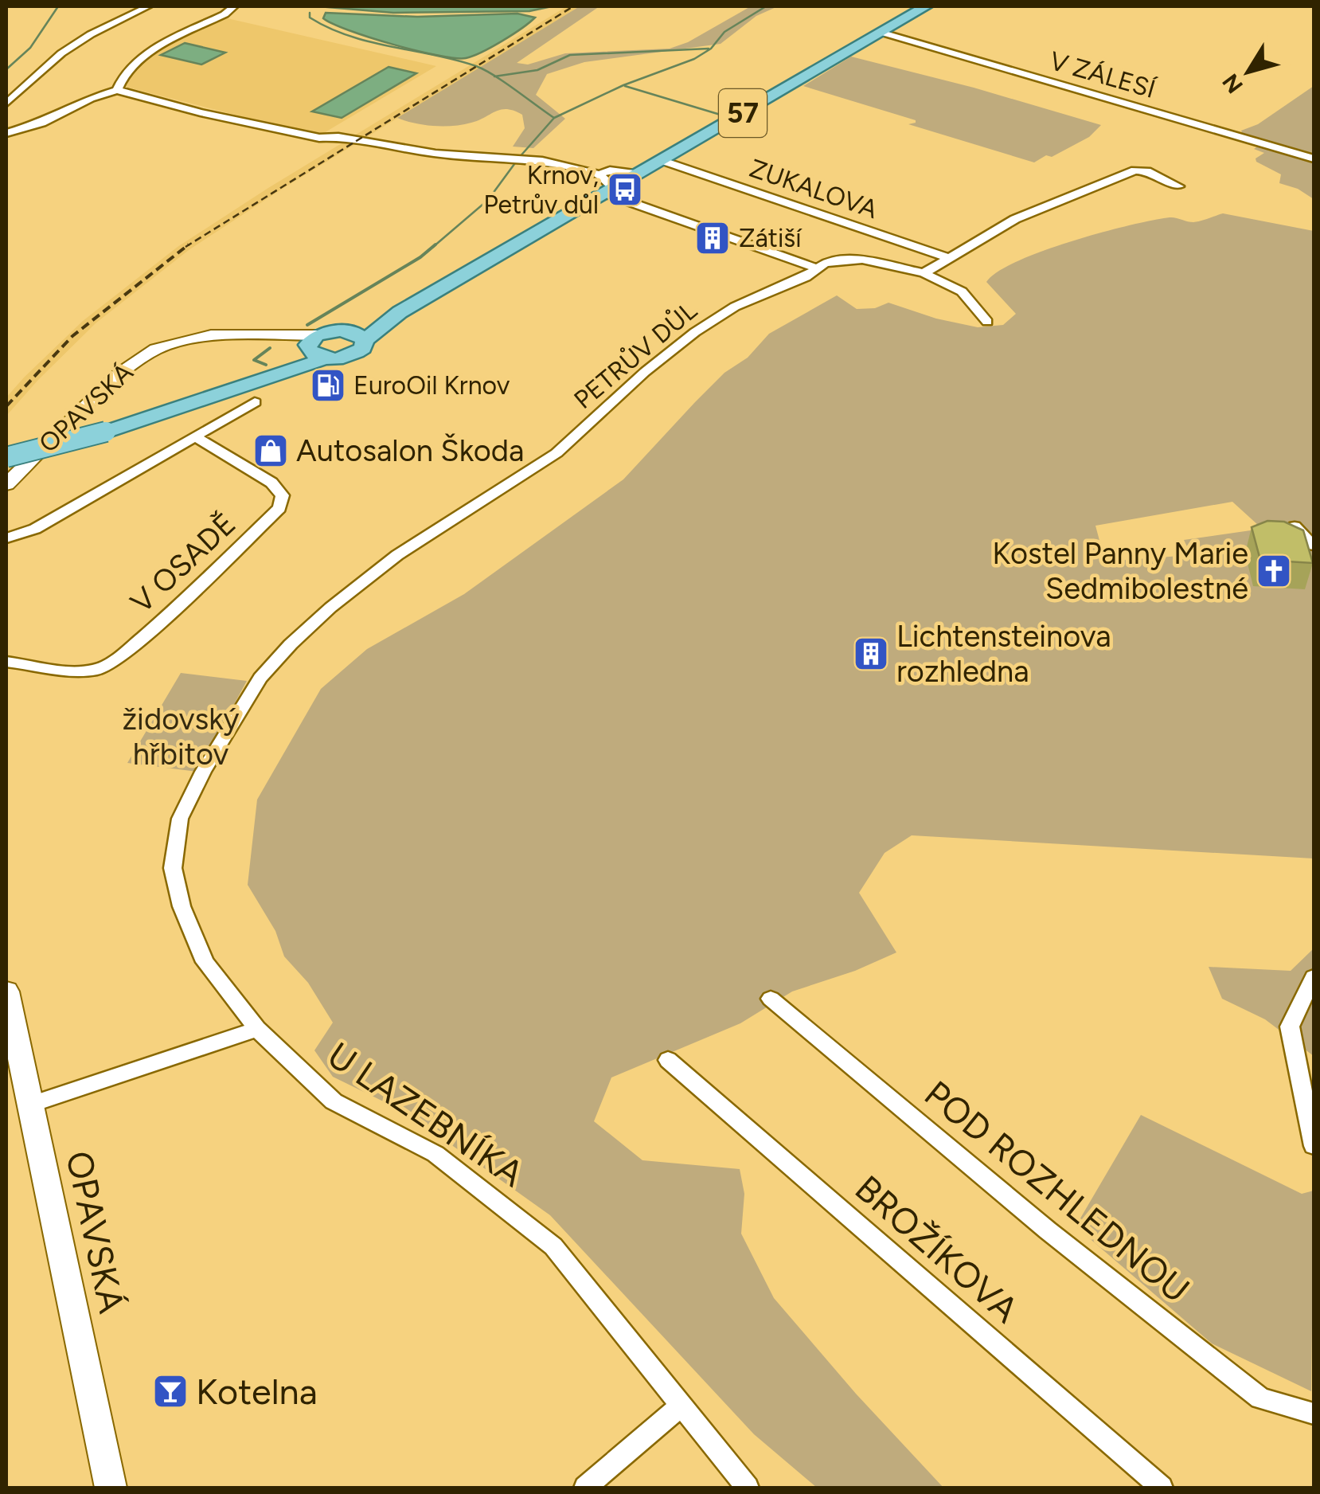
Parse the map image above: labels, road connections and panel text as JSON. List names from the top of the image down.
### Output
{
  "streets": {
    "main road": ["57", "OPAVSKÁ"],
    "street": [
      "V ZÁLESÍ",
      "ZUKALOVA",
      "PETRŮV DŮL",
      "V OSADĚ",
      "U LAZEBNÍKA",
      "POD ROZHLEDNOU",
      "BROŽÍKOVA"
    ]
  },
  "crossings": [
    ["V ZÁLESÍ", "57"],
    ["57", "ZUKALOVA"],
    ["57", "OPAVSKÁ"],
    ["PETRŮV DŮL", "U LAZEBNÍKA"]
  ],
  "parks": ["židovský hřbitov"],
  "places": {
    "bus stop": ["Krnov, Petrův důl"],
    "building": ["Zátiší", "Lichtensteinova rozhledna"],
    "fuel station": ["EuroOil Krnov"],
    "shop": ["Autosalon Škoda"],
    "church": ["Kostel Panny Marie Sedmibolestné"],
    "bar": ["Kotelna"]
  },
  "north": "bottom left"
}
